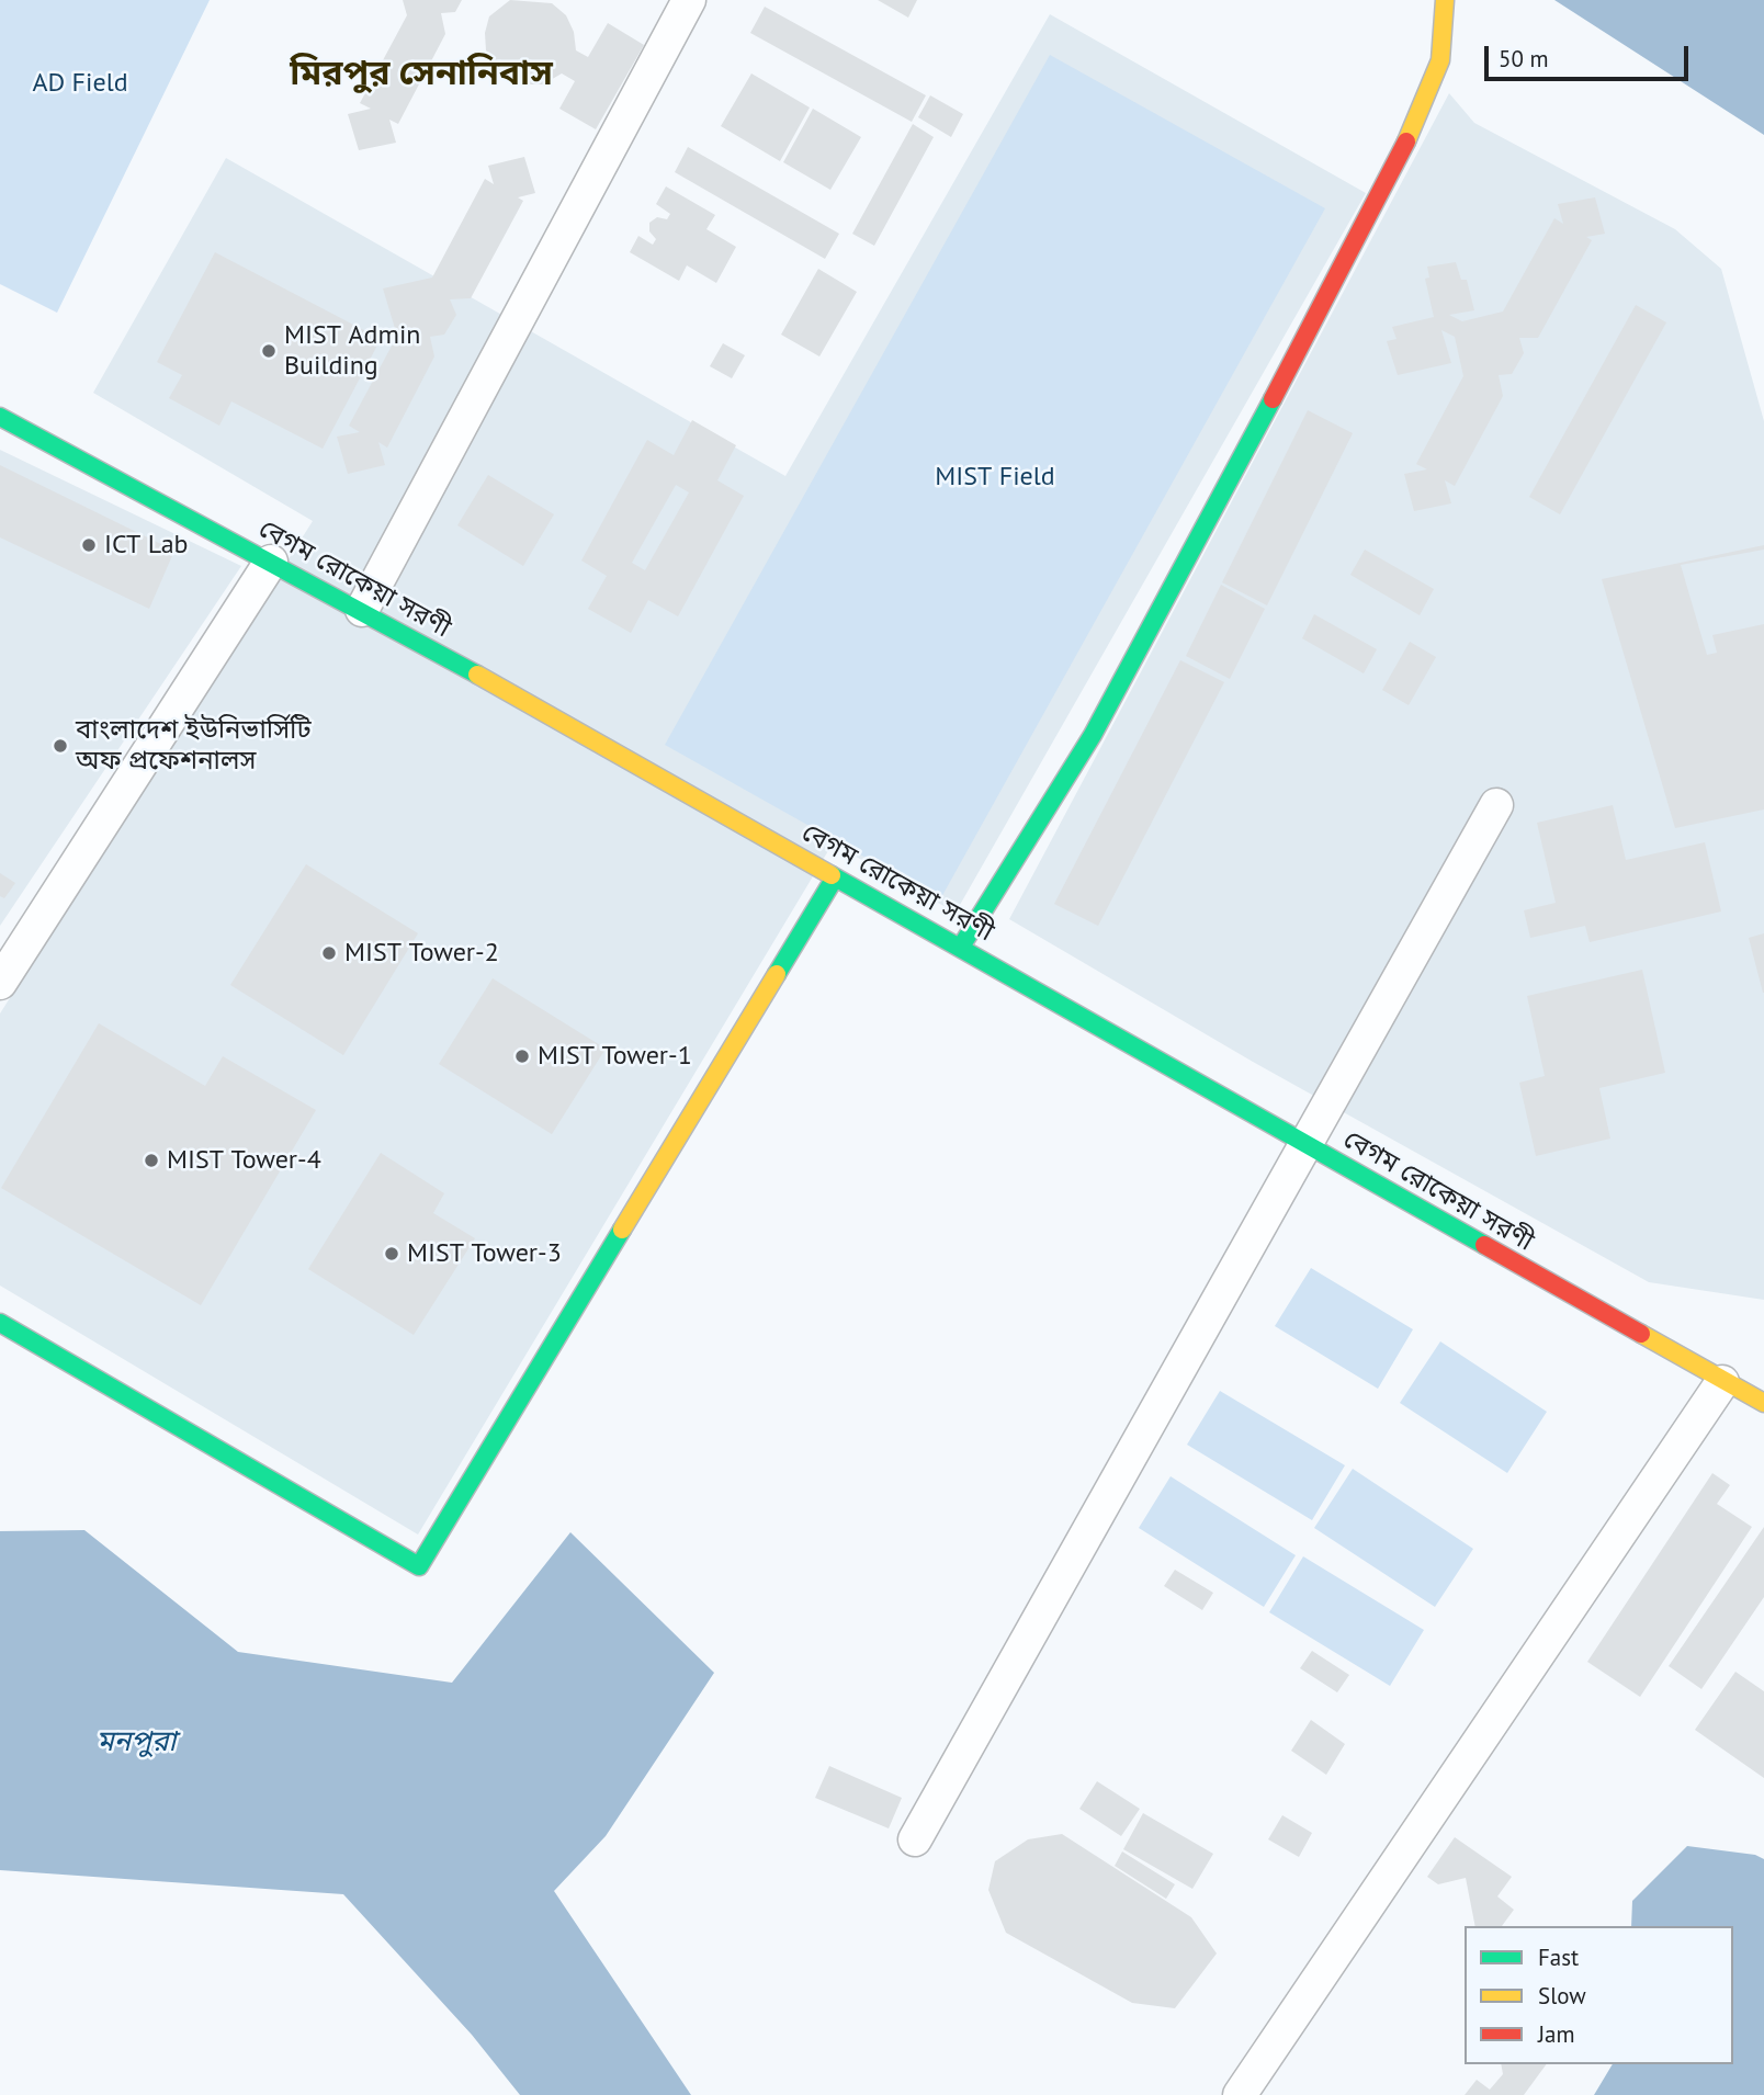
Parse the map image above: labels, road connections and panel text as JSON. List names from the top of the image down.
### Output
{
  "streets": {
    "street": ["বেগম রোকেয়া সরণী"]
  },
  "districts": ["মিরপুর সেনানিবাস"],
  "water": ["মনপুরা"],
  "parks": ["AD Field", "MIST Field"],
  "places": [
    "MIST Admin Building",
    "ICT Lab",
    "বাংলাদেশ ইউনিভার্সিটি অফ প্রফেশনালস",
    "MIST Tower-2",
    "MIST Tower-1",
    "MIST Tower-4",
    "MIST Tower-3"
  ],
  "legend": ["Fast", "Slow", "Jam"],
  "scale_bar": "50 m"
}
